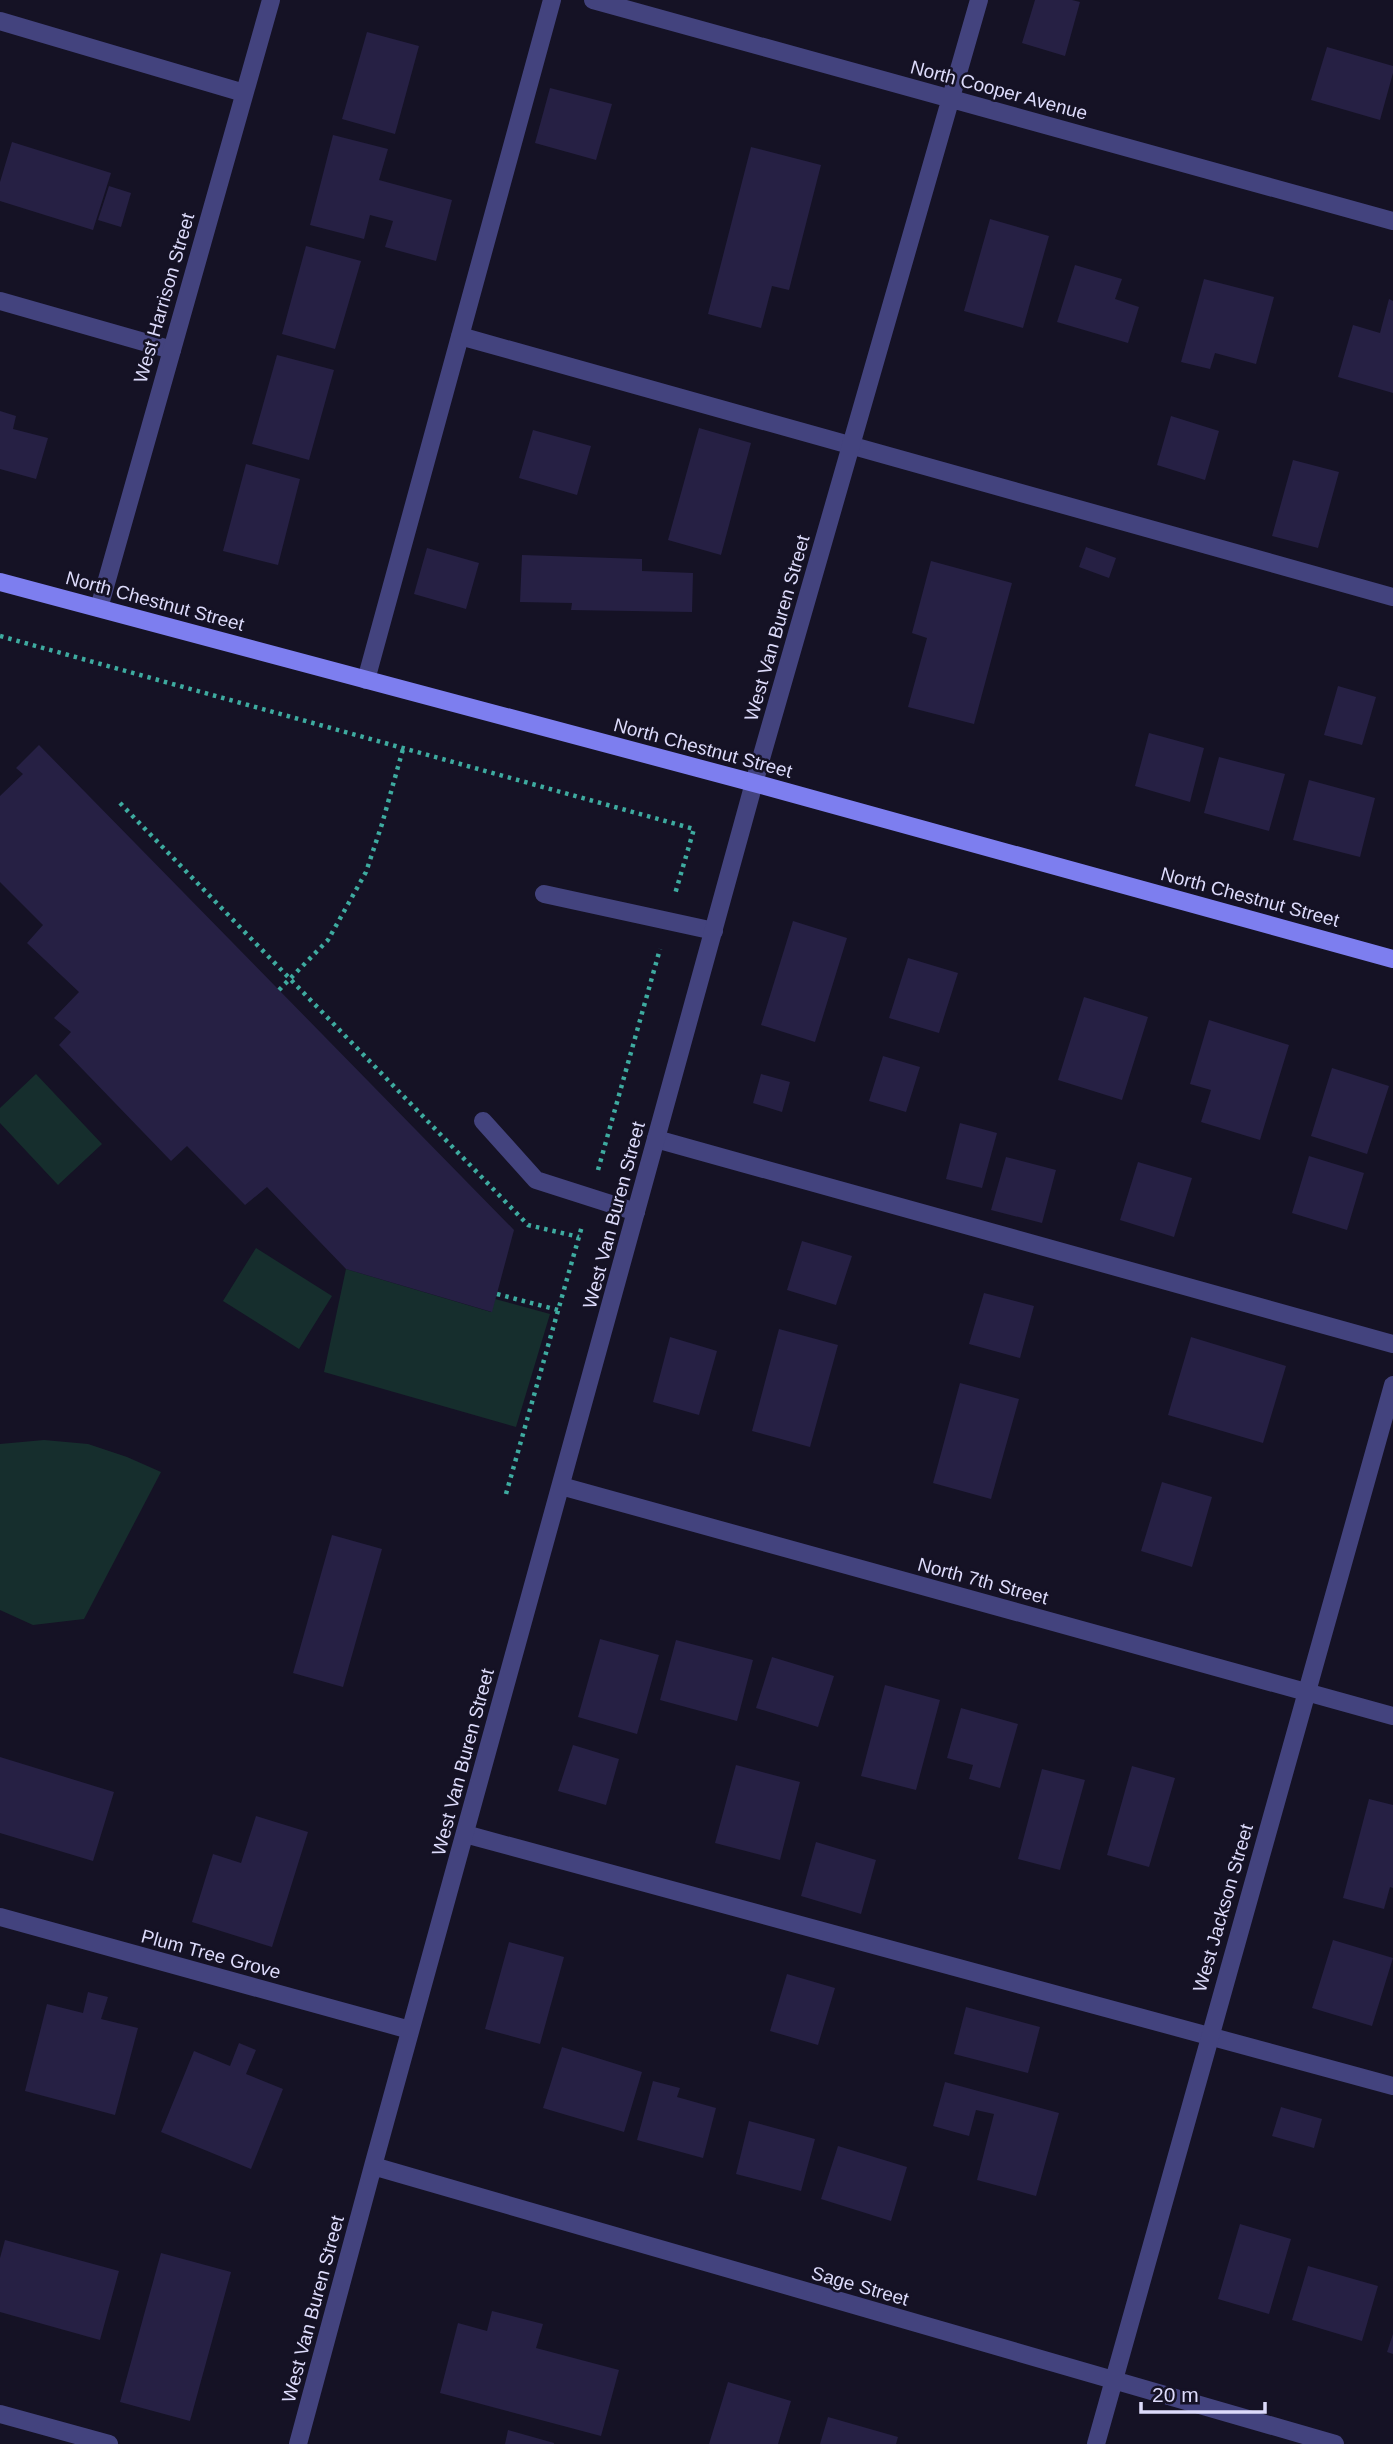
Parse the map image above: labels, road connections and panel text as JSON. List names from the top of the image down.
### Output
{
  "streets": {
    "main road": ["North Chestnut Street"],
    "street": [
      "North Cooper Avenue",
      "West Harrison Street",
      "West Van Buren Street",
      "North 7th Street",
      "West Jackson Street",
      "Plum Tree Grove",
      "Sage Street"
    ]
  },
  "crossings": [
    ["North Cooper Avenue", "West Van Buren Street"],
    ["West Harrison Street", "North Chestnut Street"],
    ["North Chestnut Street", "West Van Buren Street"],
    ["West Van Buren Street", "North 7th Street"],
    ["West Van Buren Street", "Plum Tree Grove"],
    ["West Van Buren Street", "Sage Street"],
    ["North 7th Street", "West Jackson Street"],
    ["West Jackson Street", "Sage Street"]
  ],
  "scale_bar": "20 m"
}
